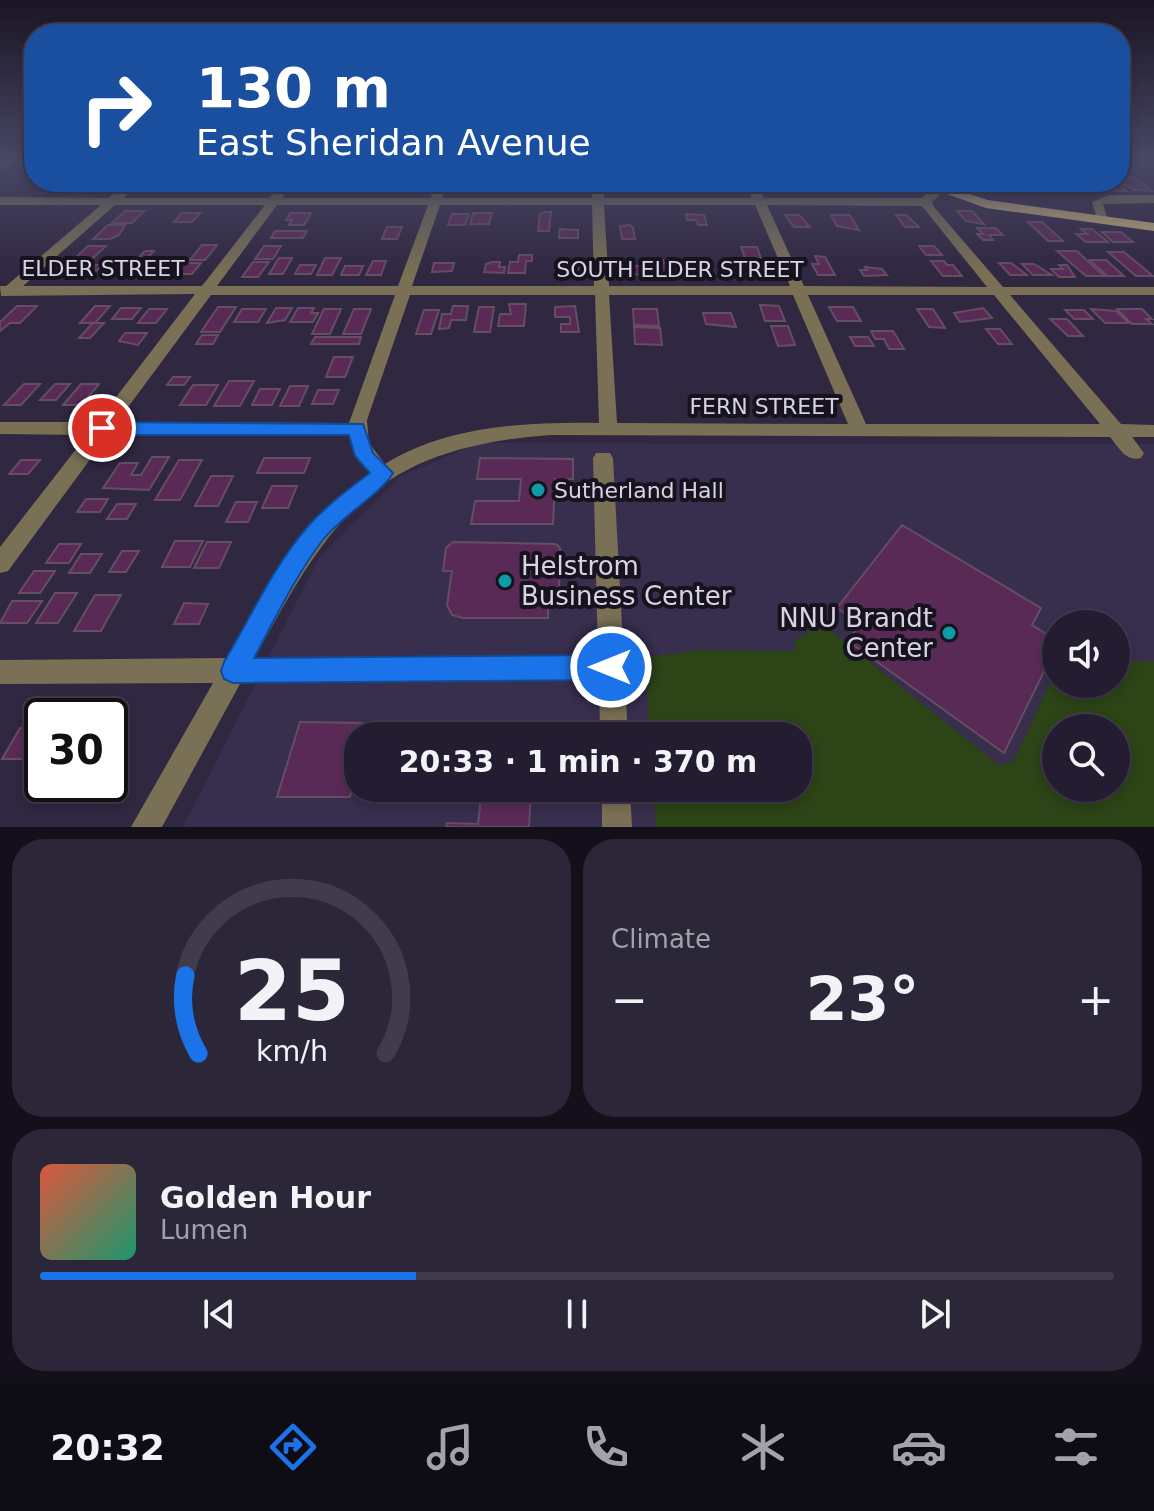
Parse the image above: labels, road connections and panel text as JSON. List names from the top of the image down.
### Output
{
  "streets": {
    "street": ["ELDER STREET", "SOUTH ELDER STREET", "FERN STREET"]
  },
  "crossings": [
    ["ELDER STREET", "SOUTH ELDER STREET"]
  ],
  "places": ["Sutherland Hall", "Helstrom Business Center", "NNU Brandt Center"],
  "page": {
    "turn": ["130 m", "East Sheridan Avenue"],
    "limit": "30",
    "trip": "20:33 · 1 min · 370 m",
    "tile": "Climate",
    "heat": ["−", "23°", "+"],
    "song": ["Golden Hour", "Lumen"],
    "tabs": "20:32",
    "gauge": ["25", "km/h"]
  }
}
